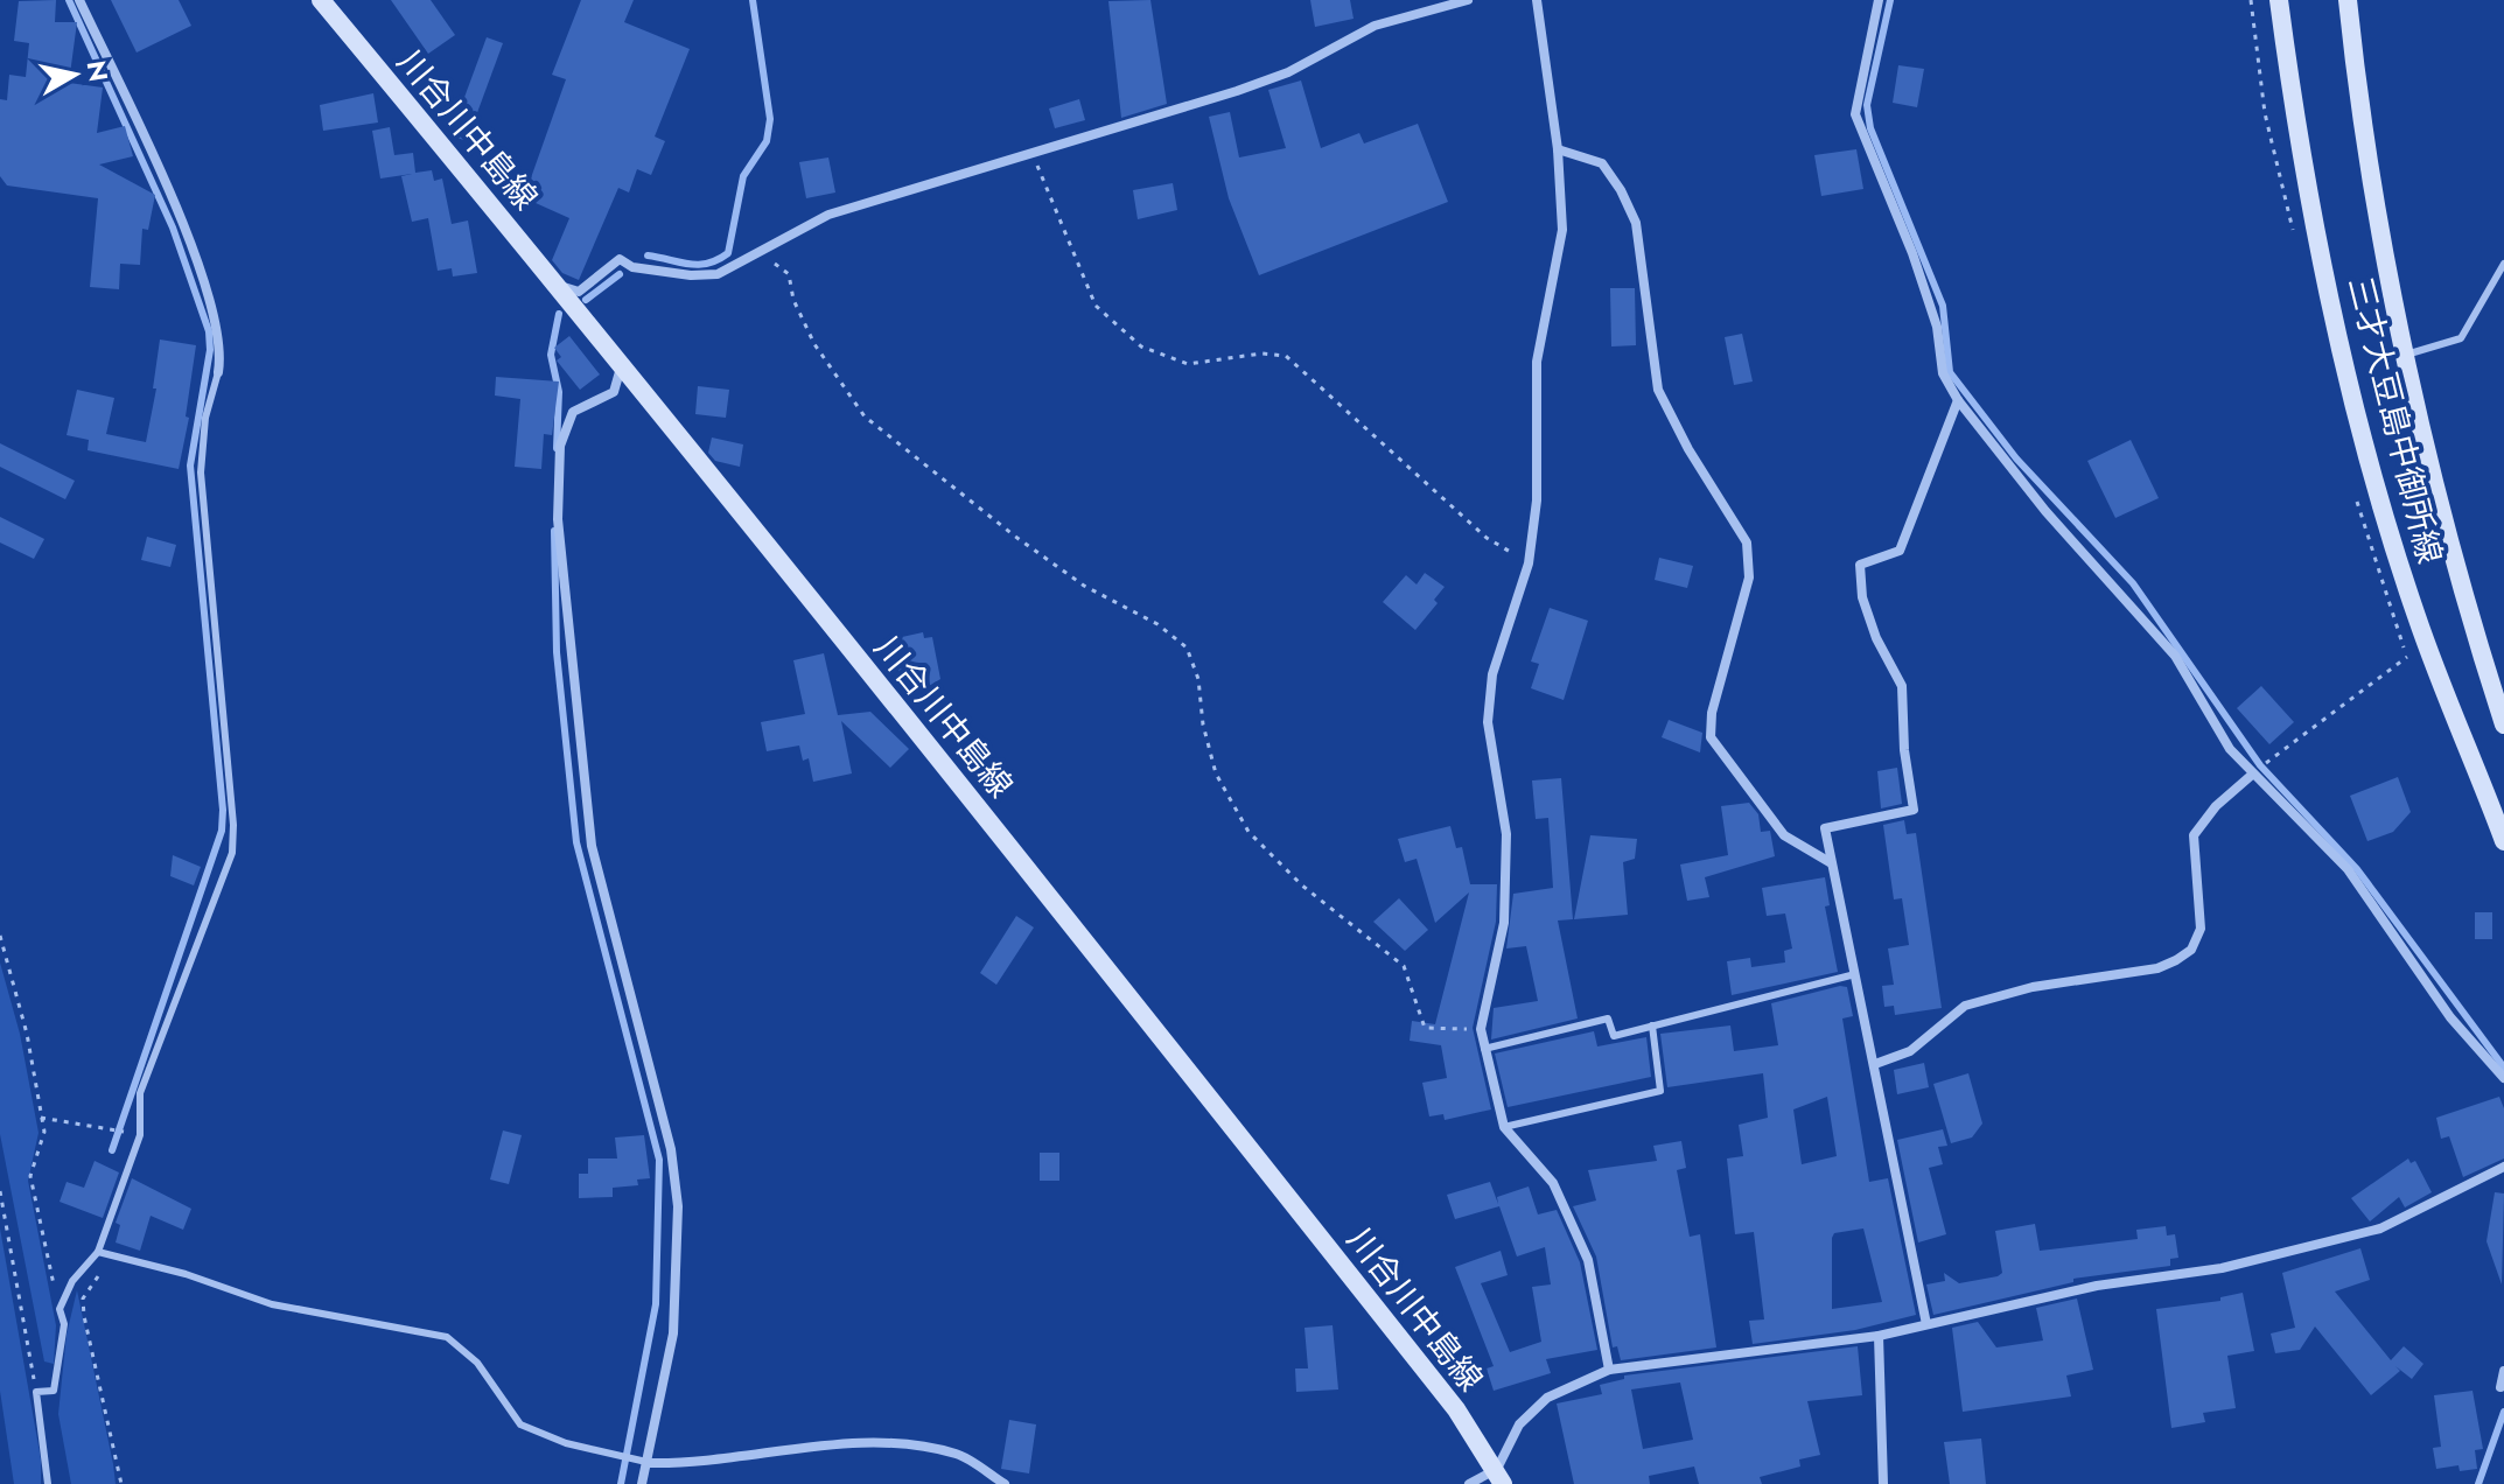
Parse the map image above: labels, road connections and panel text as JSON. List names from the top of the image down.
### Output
{
  "streets": {
    "main road": ["川合川中島線", "三才大豆島中御所線"]
  },
  "north": "right"
}
